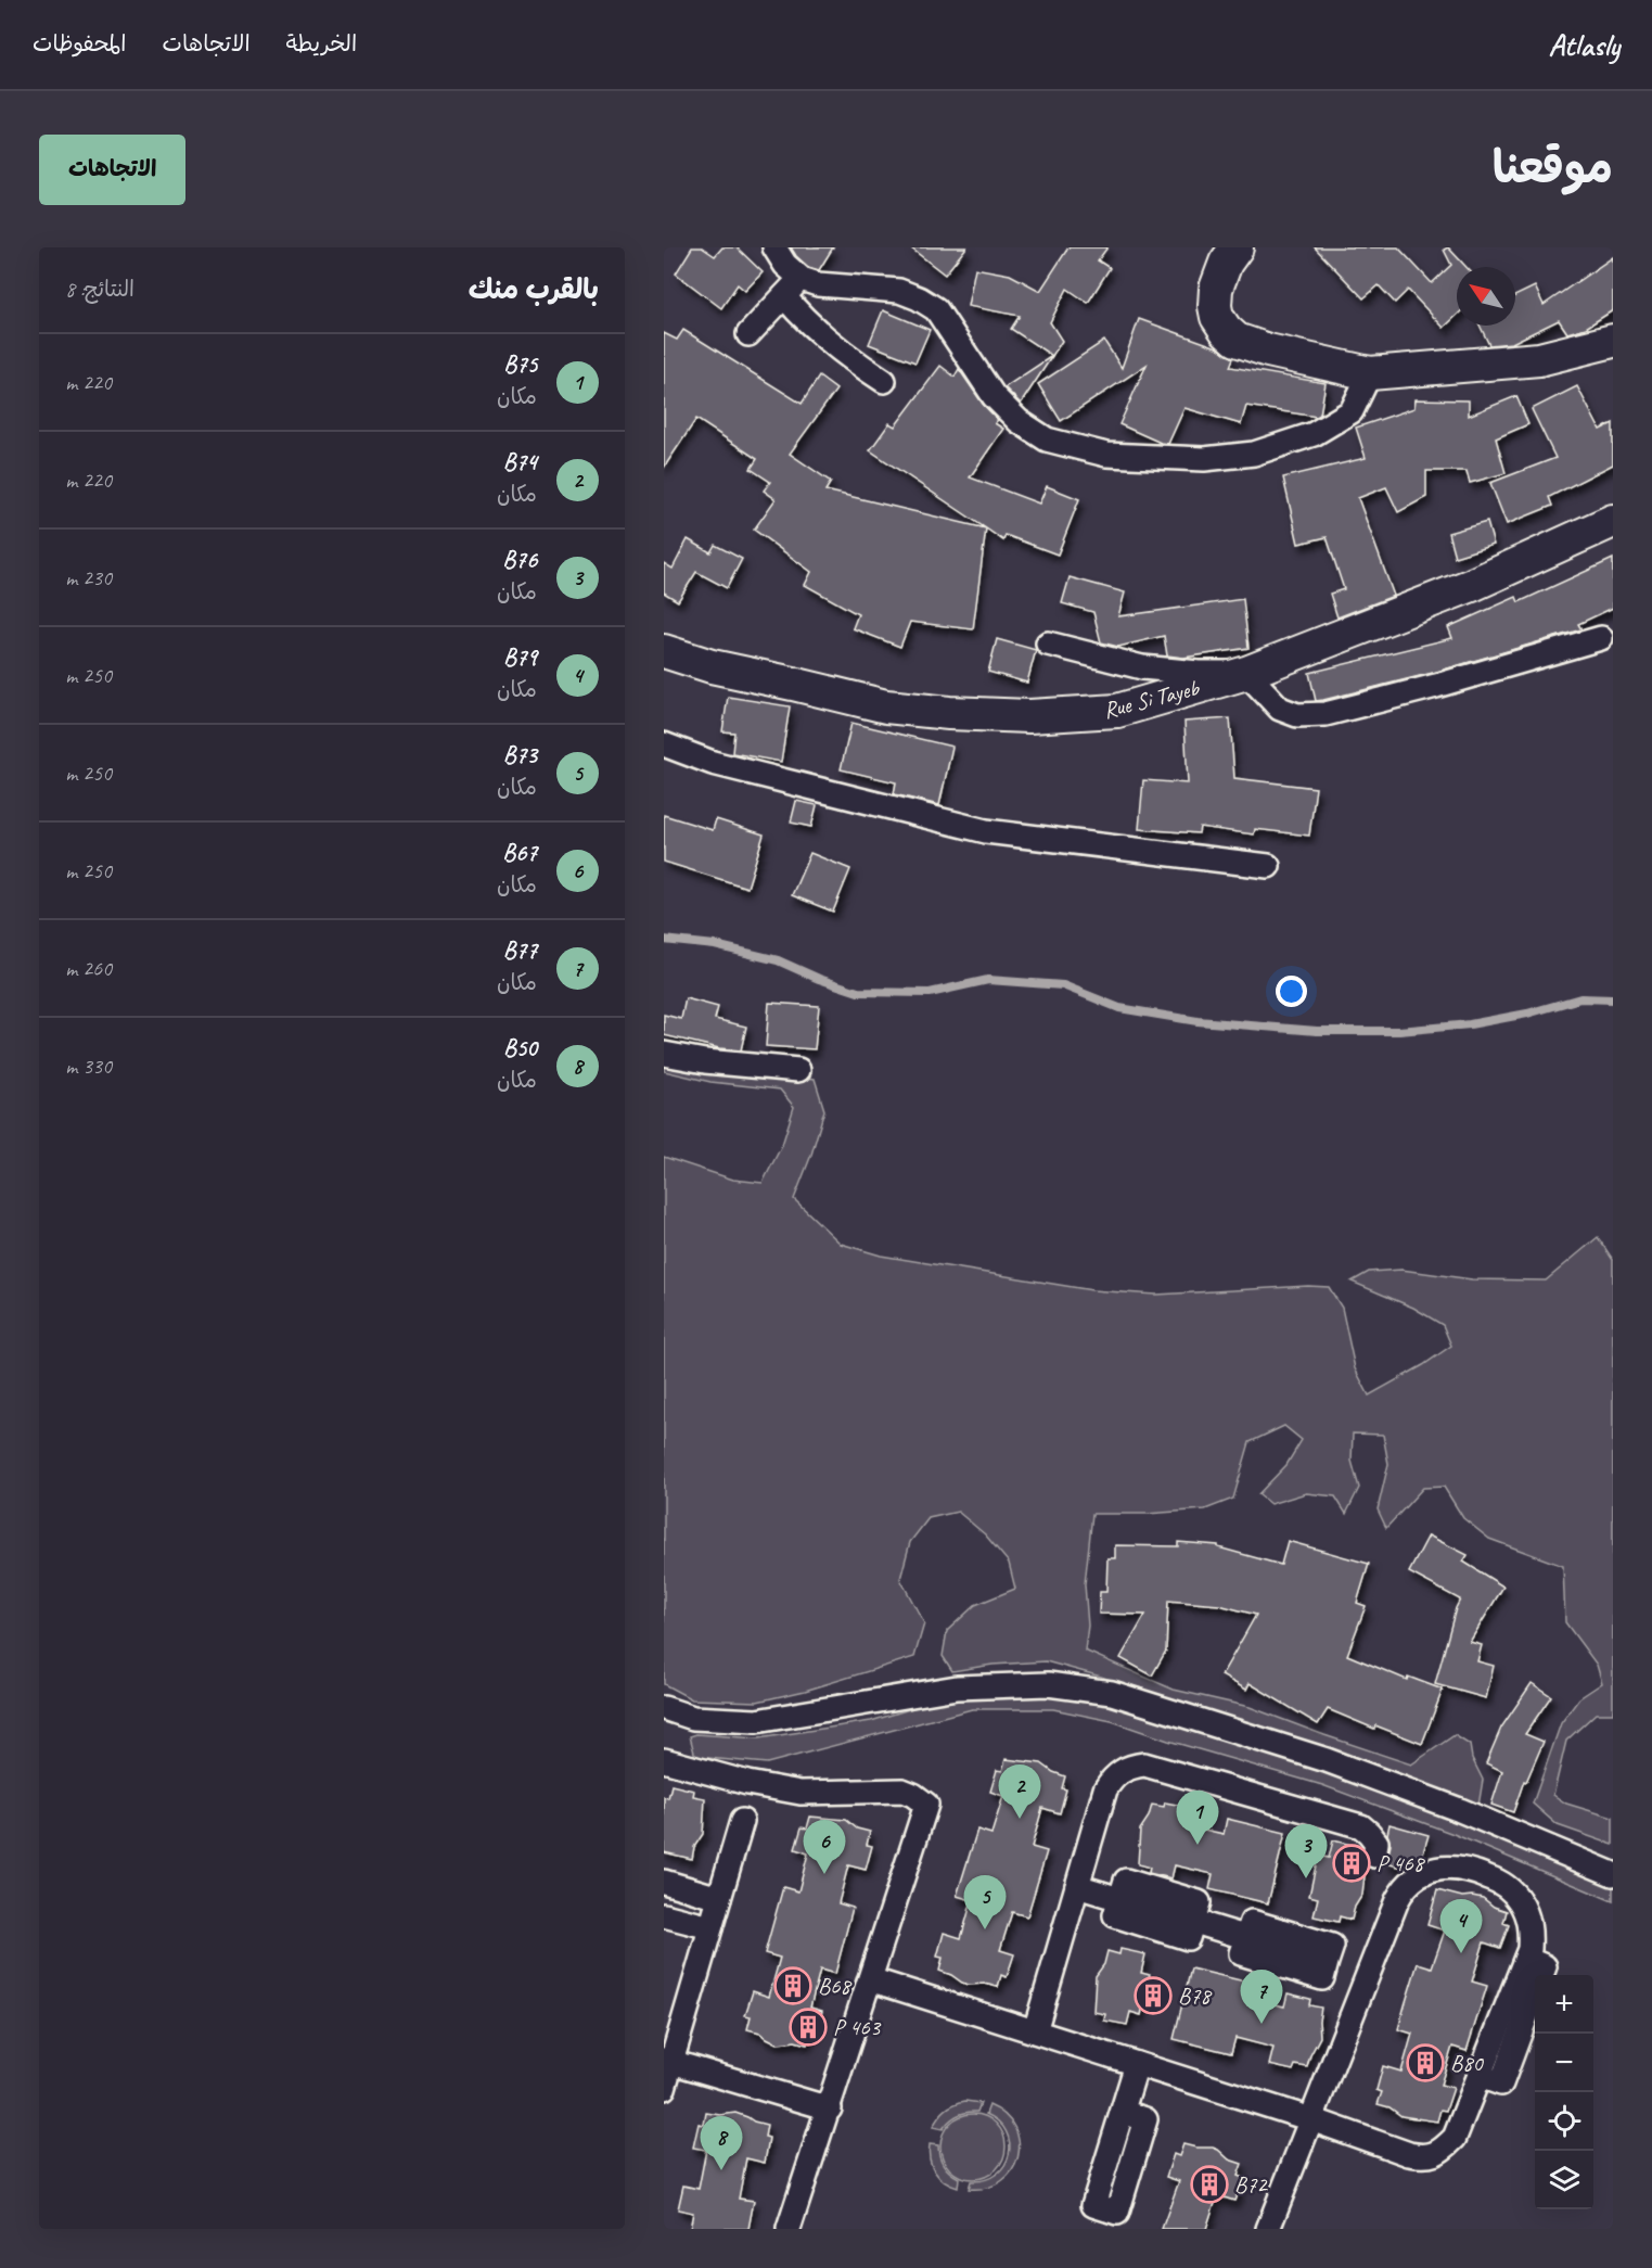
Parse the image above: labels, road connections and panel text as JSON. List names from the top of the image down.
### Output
{
  "streets": {
    "main road": ["Rue Si Tayeb"]
  },
  "places": {
    "building": [
      "P 468",
      "B68",
      "B78",
      "P 463",
      "B80",
      "B72"
    ]
  },
  "north": "top left",
  "page": {
    "header": "Atlasly",
    "nav": ["الخريطة", "الاتجاهات", "المحفوظات"],
    "title": "موقعنا",
    "buttons": "الاتجاهات",
    "heading": ["بالقرب منك", "النتائج: 8"],
    "list": [
      {
        "mark": "1",
        "name": "B75",
        "note": "مكان",
        "value": "220 m"
      },
      {
        "mark": "2",
        "name": "B74",
        "note": "مكان",
        "value": "220 m"
      },
      {
        "mark": "3",
        "name": "B76",
        "note": "مكان",
        "value": "230 m"
      },
      {
        "mark": "4",
        "name": "B79",
        "note": "مكان",
        "value": "250 m"
      },
      {
        "mark": "5",
        "name": "B73",
        "note": "مكان",
        "value": "250 m"
      },
      {
        "mark": "6",
        "name": "B67",
        "note": "مكان",
        "value": "250 m"
      },
      {
        "mark": "7",
        "name": "B77",
        "note": "مكان",
        "value": "260 m"
      },
      {
        "mark": "8",
        "name": "B50",
        "note": "مكان",
        "value": "330 m"
      }
    ],
    "pins": [
      "2",
      "1",
      "6",
      "3",
      "5",
      "4",
      "7",
      "8"
    ],
    "map_buttons": ["+", "−"]
  }
}
